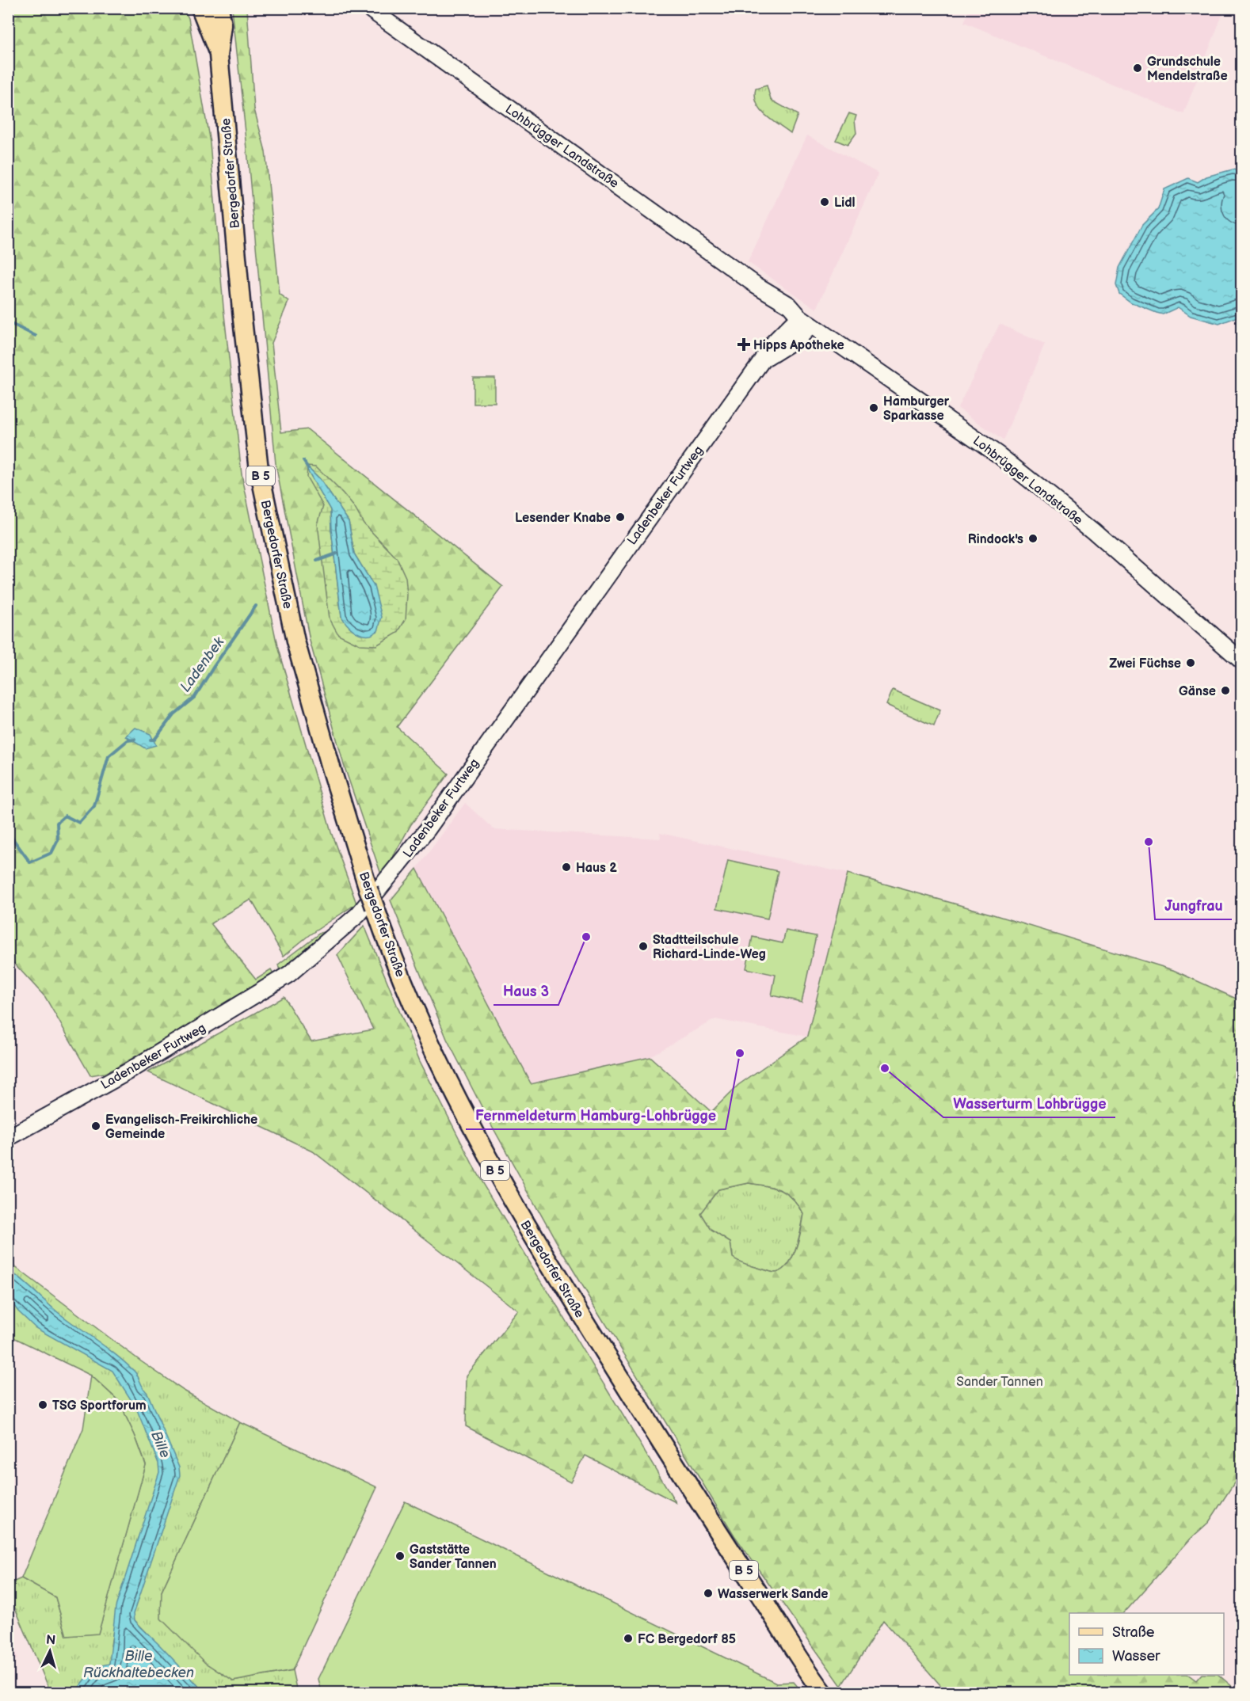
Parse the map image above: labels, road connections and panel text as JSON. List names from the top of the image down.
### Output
{
  "streets": {
    "main road": ["Bergedorfer Straße", "B 5"],
    "street": ["Lohbrügger Landstraße", "Ladenbeker Furtweg"]
  },
  "crossings": [
    ["Lohbrügger Landstraße", "Ladenbeker Furtweg"],
    ["Bergedorfer Straße", "Ladenbeker Furtweg"]
  ],
  "water": ["Ladenbek", "Bille", "Bille Rückhaltebecken"],
  "parks": ["Sander Tannen"],
  "places": {
    "other": [
      "Grundschule Mendelstraße",
      "Lidl",
      "Hamburger Sparkasse",
      "Lesender Knabe",
      "Rindock's",
      "Zwei Füchse",
      "Gänse",
      "Jungfrau",
      "Haus 2",
      "Haus 3",
      "Stadtteilschule Richard-Linde-Weg",
      "Fernmeldeturm Hamburg-Lohbrügge",
      "Wasserturm Lohbrügge",
      "Evangelisch-Freikirchliche Gemeinde",
      "TSG Sportforum",
      "Gaststätte Sander Tannen",
      "Wasserwerk Sande",
      "FC Bergedorf 85"
    ],
    "health": ["Hipps Apotheke"]
  },
  "legend": ["Straße", "Wasser"],
  "north": "top"
}
